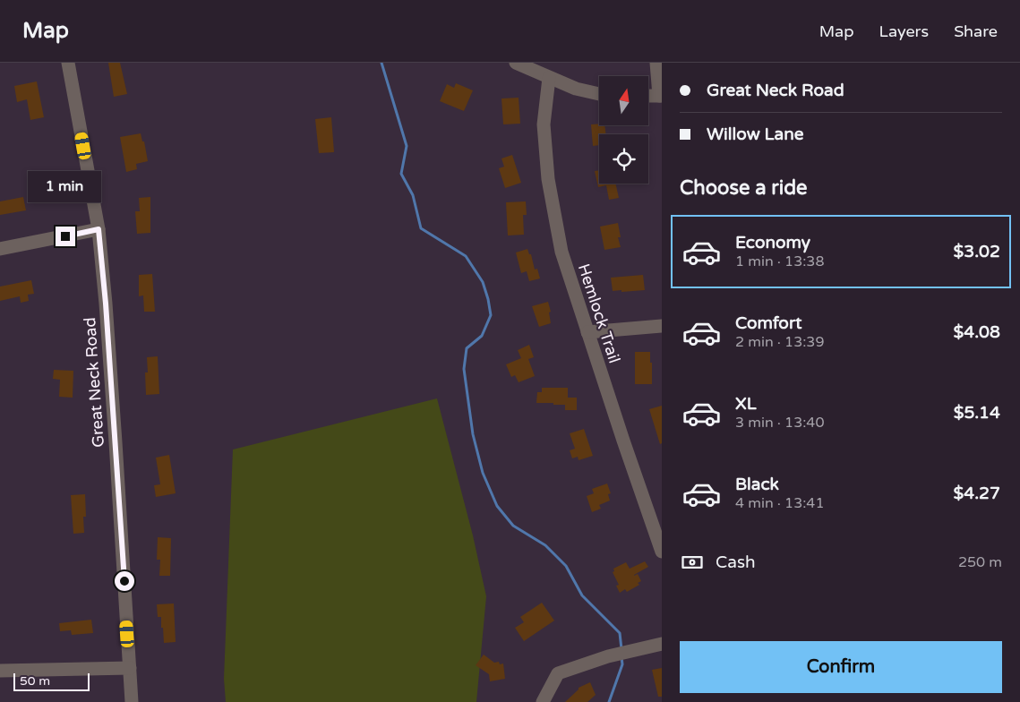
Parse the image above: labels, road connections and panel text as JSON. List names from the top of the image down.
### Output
{
  "streets": {
    "street": ["Hemlock Trail", "Great Neck Road"]
  },
  "scale_bar": "50 m",
  "north": "top",
  "page": {
    "header": "Map",
    "nav": ["Map", "Layers", "Share"],
    "banner": ["Great Neck Road", "Willow Lane"],
    "heading": "Choose a ride",
    "bubble": "1 min",
    "list": [
      {
        "name": "Economy",
        "note": "1 min · 13:38",
        "value": "$3.02"
      },
      {
        "name": "Comfort",
        "note": "2 min · 13:39",
        "value": "$4.08"
      },
      {
        "name": "XL",
        "note": "3 min · 13:40",
        "value": "$5.14"
      },
      {
        "name": "Black",
        "note": "4 min · 13:41",
        "value": "$4.27"
      }
    ],
    "pay": ["Cash", "250 m"],
    "buttons": "Confirm",
    "scale": "50 m"
  }
}
